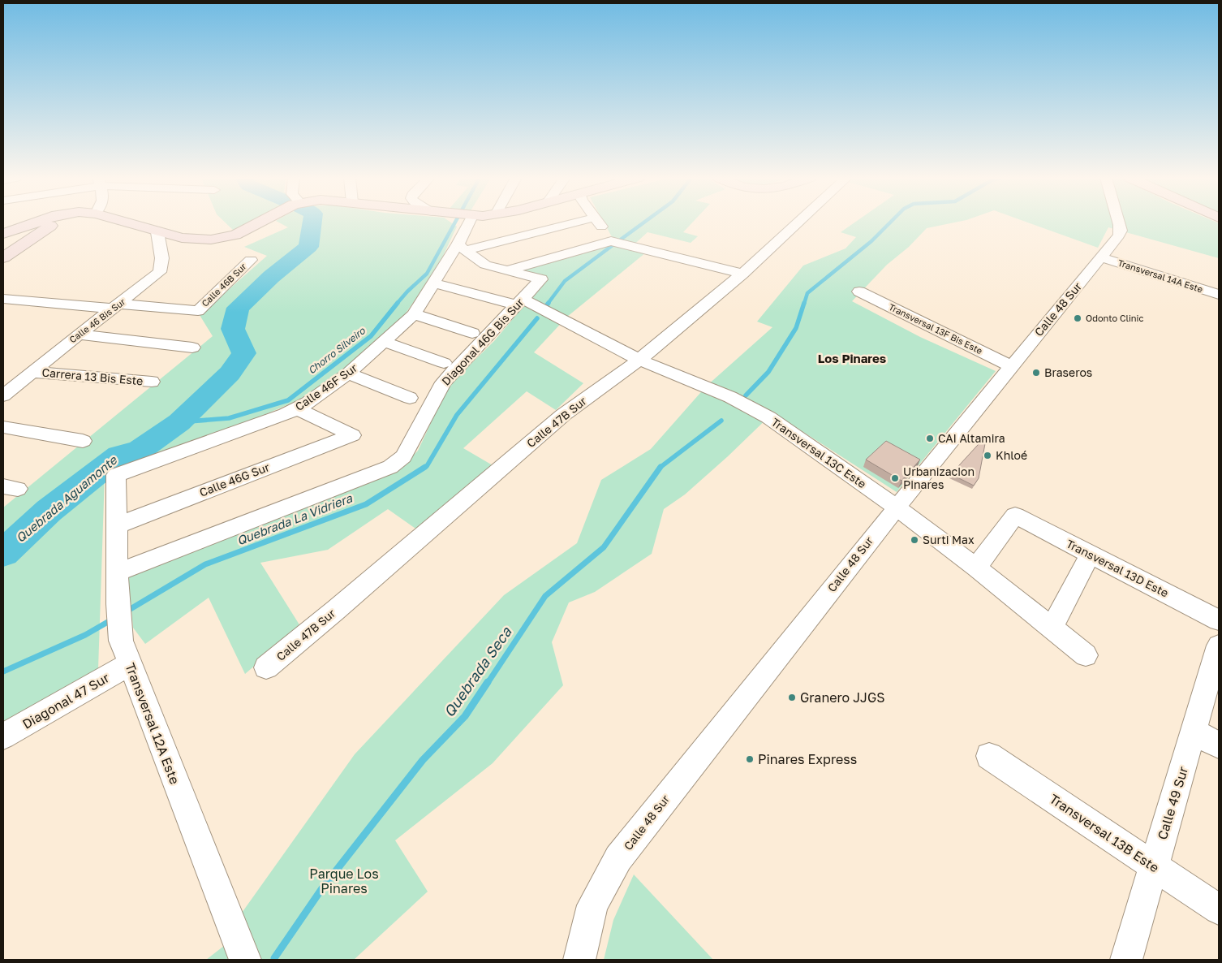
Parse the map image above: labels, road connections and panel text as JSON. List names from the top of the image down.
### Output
{
  "streets": {
    "street": [
      "Transversal 14A Este",
      "Calle 46B Sur",
      "Calle 48 Sur",
      "Calle 46 Bis Sur",
      "Transversal 13F Bis Este",
      "Diagonal 46G Bis Sur",
      "Carrera 13 Bis Este",
      "Calle 46F Sur",
      "Calle 47B Sur",
      "Transversal 13C Este",
      "Calle 46G Sur",
      "Transversal 13D Este",
      "Diagonal 47 Sur",
      "Transversal 12A Este",
      "Calle 49 Sur",
      "Transversal 13B Este"
    ]
  },
  "crossings": [
    ["Transversal 14A Este", "Calle 48 Sur"],
    ["Calle 46B Sur", "Calle 46 Bis Sur"],
    ["Calle 48 Sur", "Transversal 13F Bis Este"],
    ["Calle 48 Sur", "Transversal 13C Este"],
    ["Calle 46 Bis Sur", "Carrera 13 Bis Este"],
    ["Diagonal 46G Bis Sur", "Transversal 13C Este"],
    ["Diagonal 46G Bis Sur", "Transversal 12A Este"],
    ["Calle 46F Sur", "Transversal 13C Este"],
    ["Calle 46F Sur", "Calle 46G Sur"],
    ["Calle 46F Sur", "Transversal 12A Este"],
    ["Calle 47B Sur", "Transversal 13C Este"],
    ["Transversal 13C Este", "Transversal 13D Este"],
    ["Calle 46G Sur", "Transversal 12A Este"],
    ["Diagonal 47 Sur", "Transversal 12A Este"],
    ["Calle 49 Sur", "Transversal 13B Este"]
  ],
  "districts": ["Los Pinares"],
  "water": [
    "Chorro Silveiro",
    "Quebrada Aguamonte",
    "Quebrada La Vidriera",
    "Quebrada Seca"
  ],
  "parks": ["Parque Los Pinares"],
  "places": [
    "Odonto Clinic",
    "Braseros",
    "CAI Altamira",
    "Khloé",
    "Urbanizacion Pinares",
    "Surti Max",
    "Granero JJGS",
    "Pinares Express"
  ]
}
